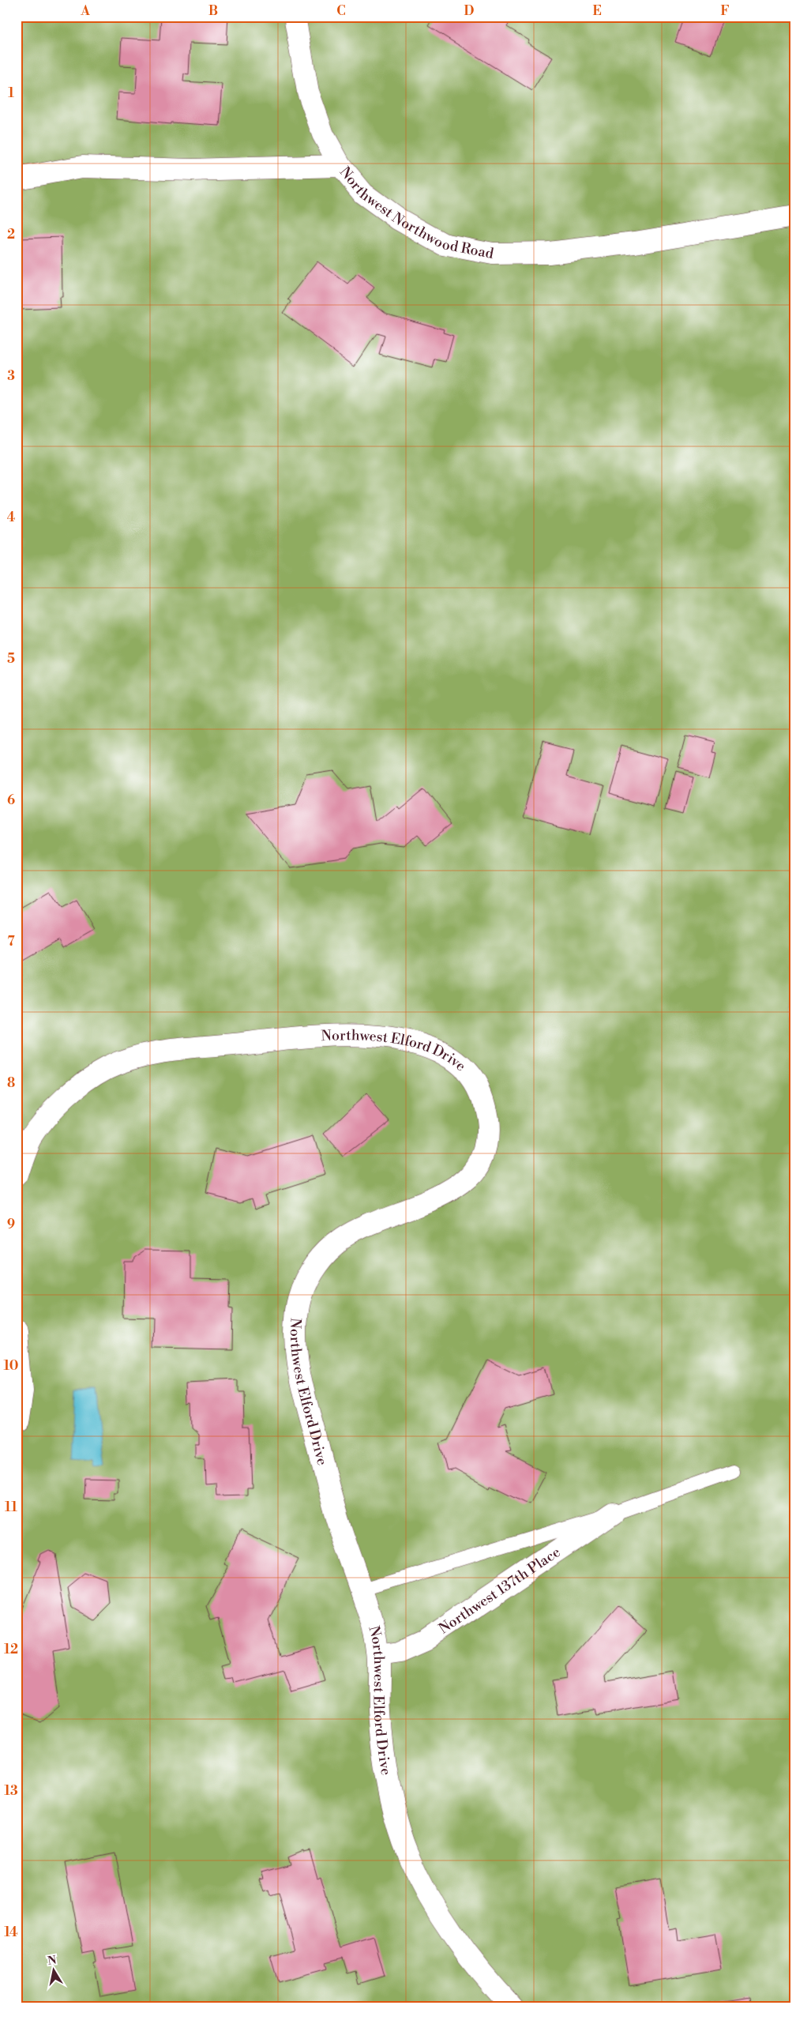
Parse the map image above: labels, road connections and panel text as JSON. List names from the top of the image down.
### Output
{
  "streets": {
    "street": ["Northwest Northwood Road", "Northwest Elford Drive", "Northwest 137th Place"]
  },
  "crossings": [
    ["Northwest Elford Drive", "Northwest 137th Place"]
  ],
  "north": "top",
  "grid": {
    "columns": [
      "A",
      "B",
      "C",
      "D",
      "E",
      "F"
    ],
    "rows": [
      "1",
      "2",
      "3",
      "4",
      "5",
      "6",
      "7",
      "8",
      "9",
      "10",
      "11",
      "12",
      "13",
      "14"
    ]
  }
}
